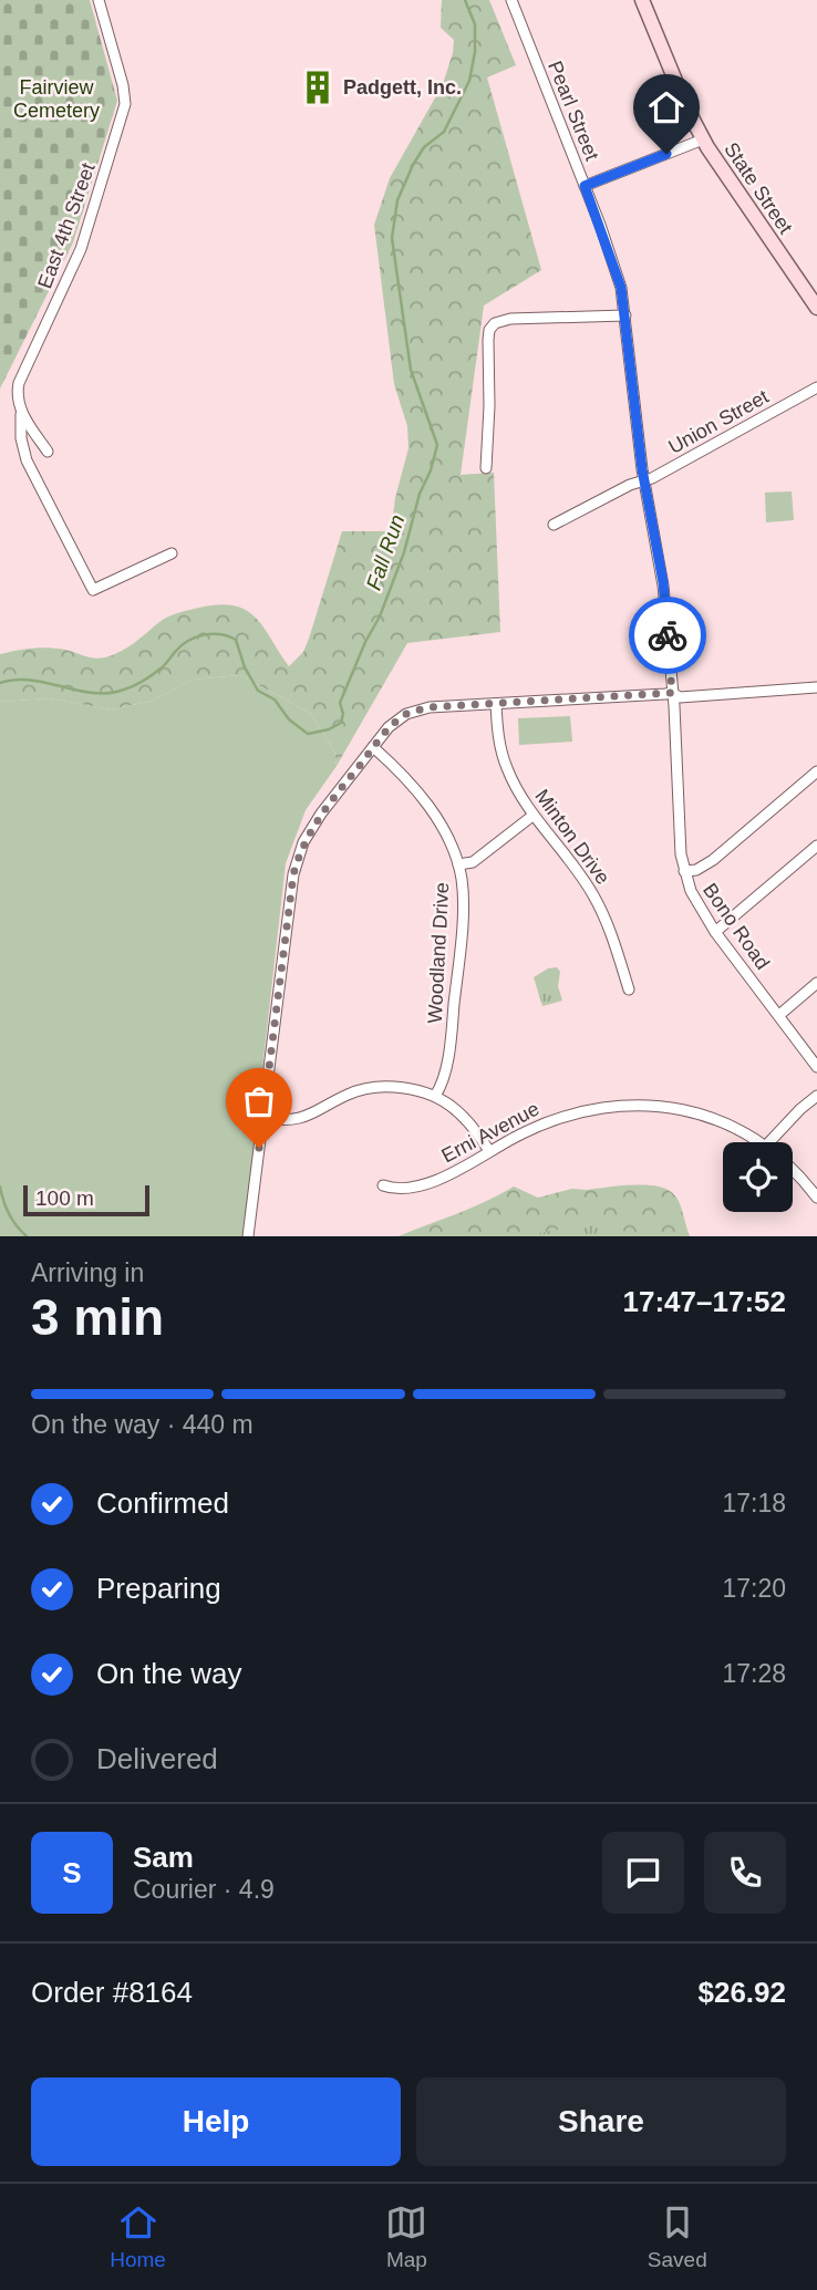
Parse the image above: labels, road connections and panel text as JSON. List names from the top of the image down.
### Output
{
  "streets": {
    "main road": ["State Street"],
    "street": [
      "Pearl Street",
      "East 4th Street",
      "Union Street",
      "Minton Drive",
      "Bono Road",
      "Woodland Drive",
      "Erni Avenue"
    ]
  },
  "crossings": [
    ["Pearl Street", "Union Street"],
    ["Pearl Street", "Bono Road"]
  ],
  "water": ["Fall Run"],
  "parks": ["Fairview Cemetery"],
  "places": {
    "building": ["Padgett, Inc."]
  },
  "scale_bar": "100 m",
  "page": {
    "scale": "100 m",
    "heading": ["3 min", "Arriving in", "17:47–17:52"],
    "panel": [
      "Sam",
      "Courier · 4.9",
      "Order #8164",
      "$26.92"
    ],
    "bar": "On the way · 440 m",
    "list": [
      ["Confirmed", "17:18"],
      ["Preparing", "17:20"],
      ["On the way", "17:28"],
      "Delivered"
    ],
    "round": "S",
    "buttons": ["Help", "Share"],
    "tabs": ["Home", "Map", "Saved"]
  }
}
